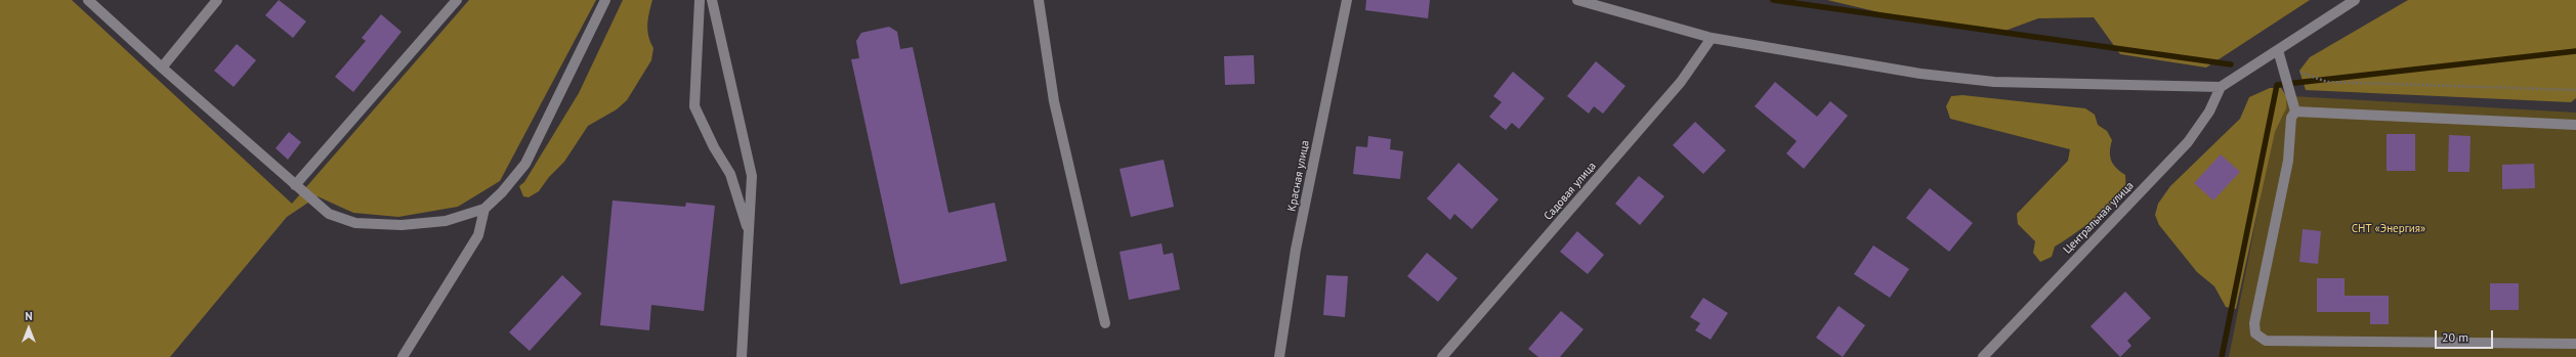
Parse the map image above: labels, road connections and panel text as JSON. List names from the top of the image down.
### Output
{
  "streets": {
    "street": ["Красная улица", "Садовая улица", "Центральная улица"]
  },
  "parks": ["СНТ «Энергия»"],
  "scale_bar": "20 m",
  "north": "top"
}
